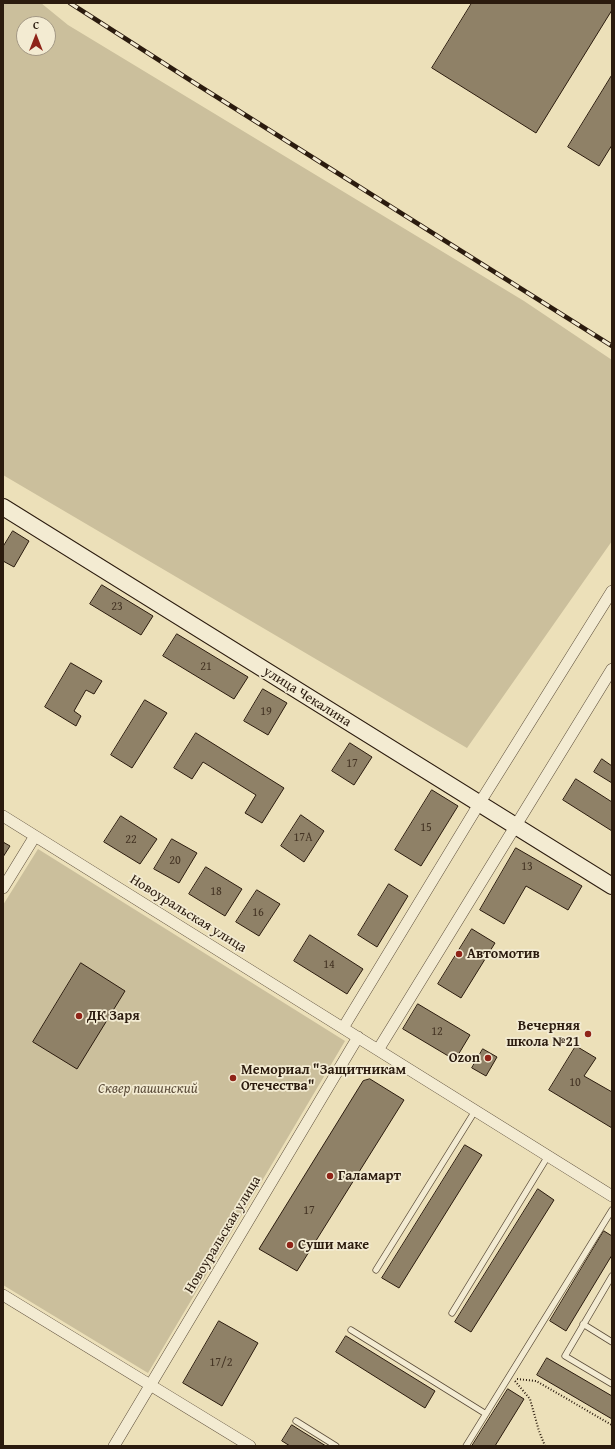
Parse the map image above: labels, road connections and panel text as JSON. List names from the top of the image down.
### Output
{
  "streets": {
    "main road": ["улица Чекалина"],
    "street": ["Новоуральская улица"]
  },
  "parks": ["Сквер пашинский"],
  "places": [
    "Автомотив",
    "ДК Заря",
    "Вечерняя школа №21",
    "Ozon",
    "Мемориал \"Защитникам Отечества\"",
    "Галамарт",
    "Суши маке"
  ],
  "house_numbers": [
    "23",
    "21",
    "19",
    "17",
    "15",
    "17А",
    "22",
    "20",
    "13",
    "18",
    "16",
    "14",
    "12",
    "10",
    "17",
    "17/2"
  ],
  "north": "top"
}
